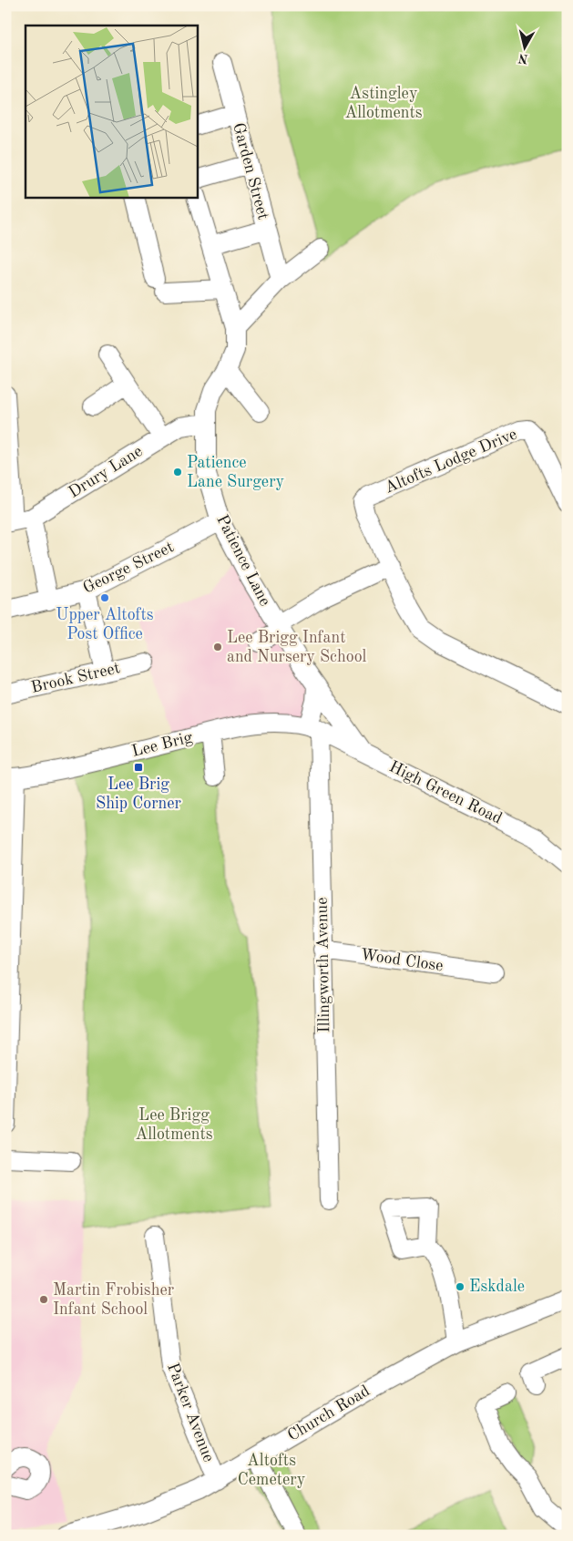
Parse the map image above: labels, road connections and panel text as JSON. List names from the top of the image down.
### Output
{
  "streets": {
    "street": [
      "Garden Street",
      "Altofts Lodge Drive",
      "Drury Lane",
      "Patience Lane",
      "George Street",
      "Brook Street",
      "Lee Brig",
      "High Green Road",
      "Wood Close",
      "Illingworth Avenue",
      "Parker Avenue",
      "Church Road"
    ]
  },
  "crossings": [
    ["Drury Lane", "Patience Lane"],
    ["Patience Lane", "George Street"],
    ["Patience Lane", "High Green Road"],
    ["Lee Brig", "High Green Road"],
    ["Lee Brig", "Illingworth Avenue"],
    ["High Green Road", "Illingworth Avenue"],
    ["Wood Close", "Illingworth Avenue"],
    ["Parker Avenue", "Church Road"]
  ],
  "parks": ["Astingley Allotments", "Lee Brigg Allotments", "Altofts Cemetery"],
  "places": {
    "other": [
      "Patience Lane Surgery",
      "Upper Altofts Post Office",
      "Lee Brigg Infant and Nursery School",
      "Eskdale",
      "Martin Frobisher Infant School"
    ],
    "transit": ["Lee Brig Ship Corner"]
  },
  "north": "bottom"
}
